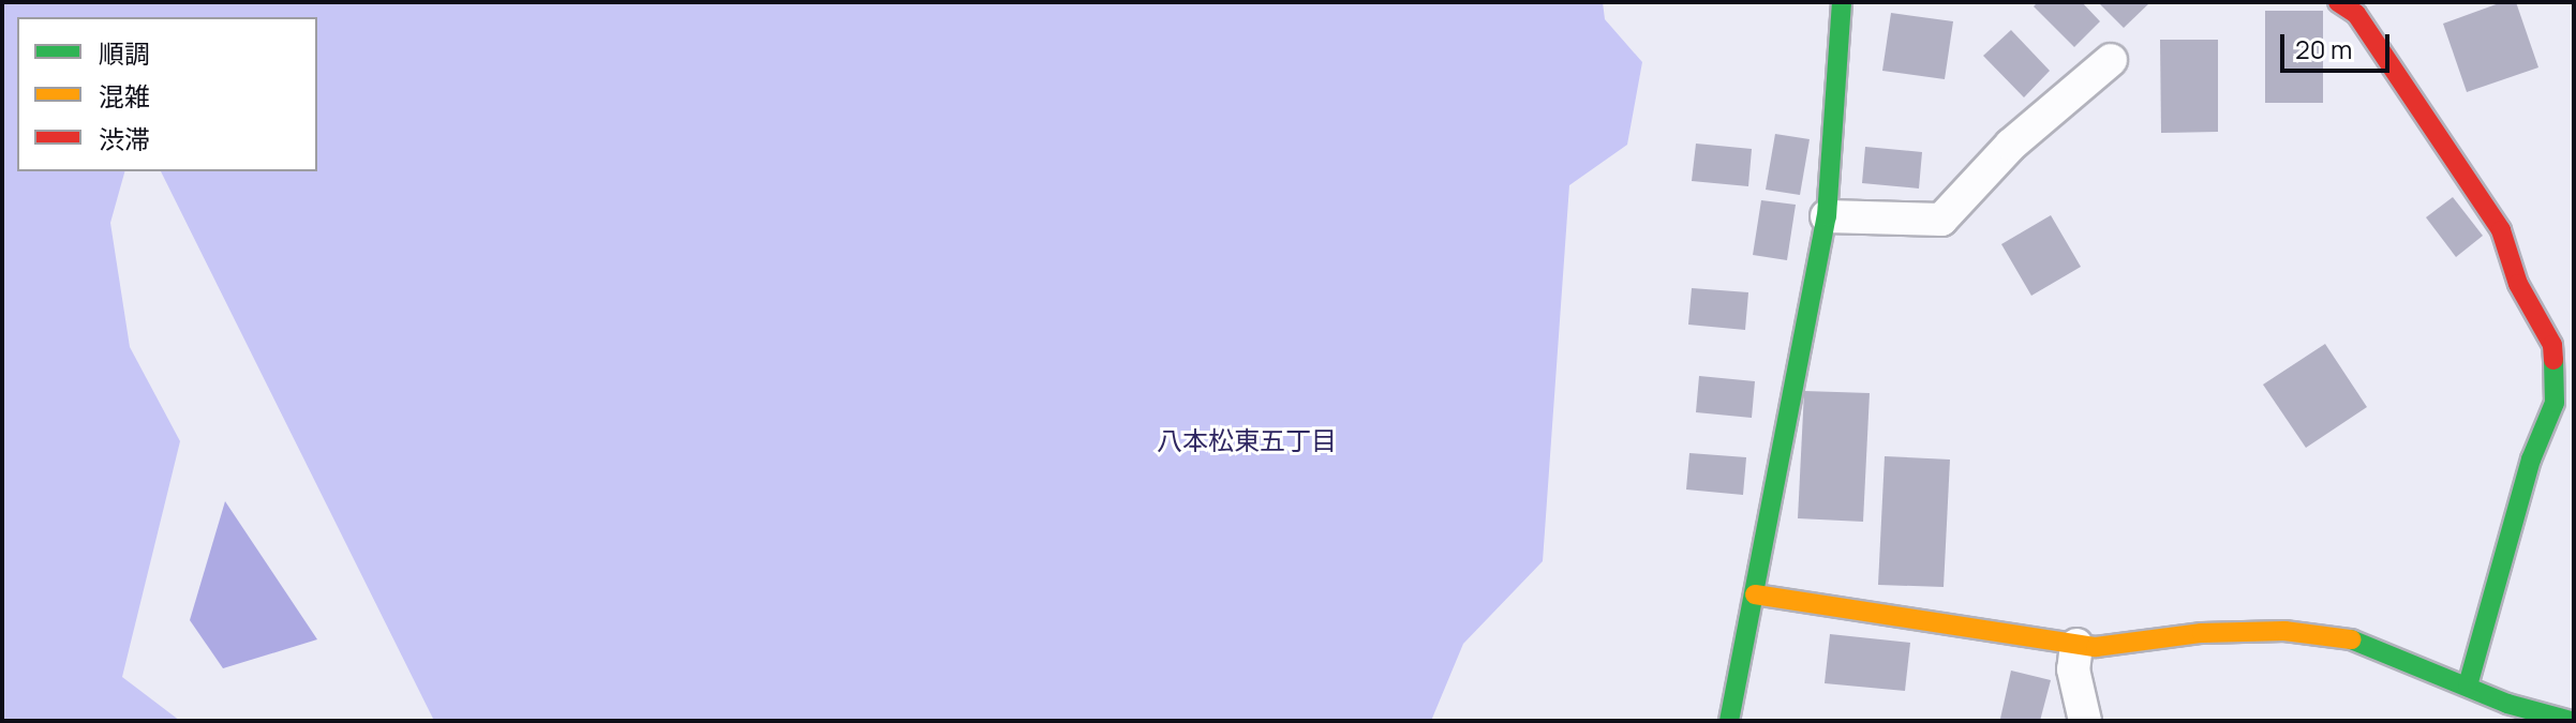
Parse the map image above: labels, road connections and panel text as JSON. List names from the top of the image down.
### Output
{
  "districts": ["八本松東五丁目"],
  "legend": ["順調", "混雑", "渋滞"],
  "scale_bar": "20 m"
}
